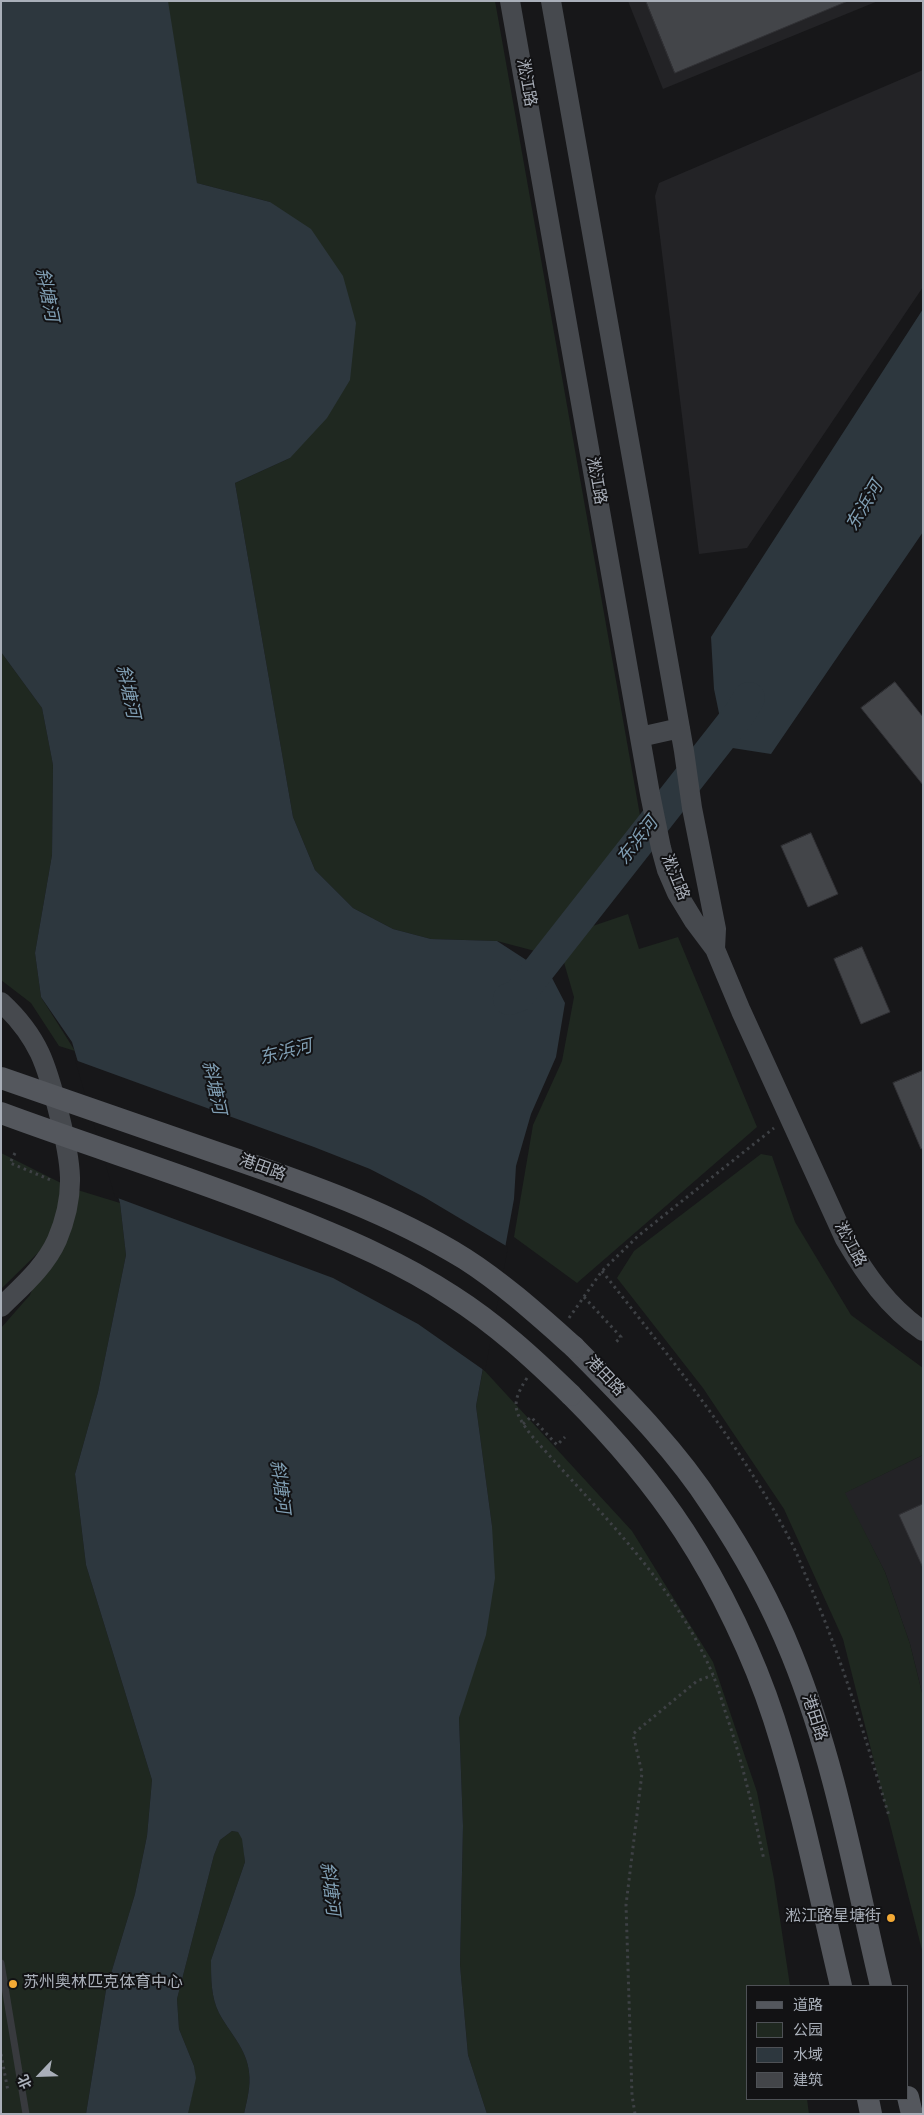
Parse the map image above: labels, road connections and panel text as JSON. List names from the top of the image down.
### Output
{
  "streets": {
    "main road": ["港田路"],
    "street": ["淞江路"]
  },
  "water": ["斜塘河", "东浜河"],
  "places": ["淞江路星塘街", "苏州奥林匹克体育中心"],
  "legend": [
    "道路",
    "公园",
    "水域",
    "建筑"
  ],
  "north": "bottom left"
}
